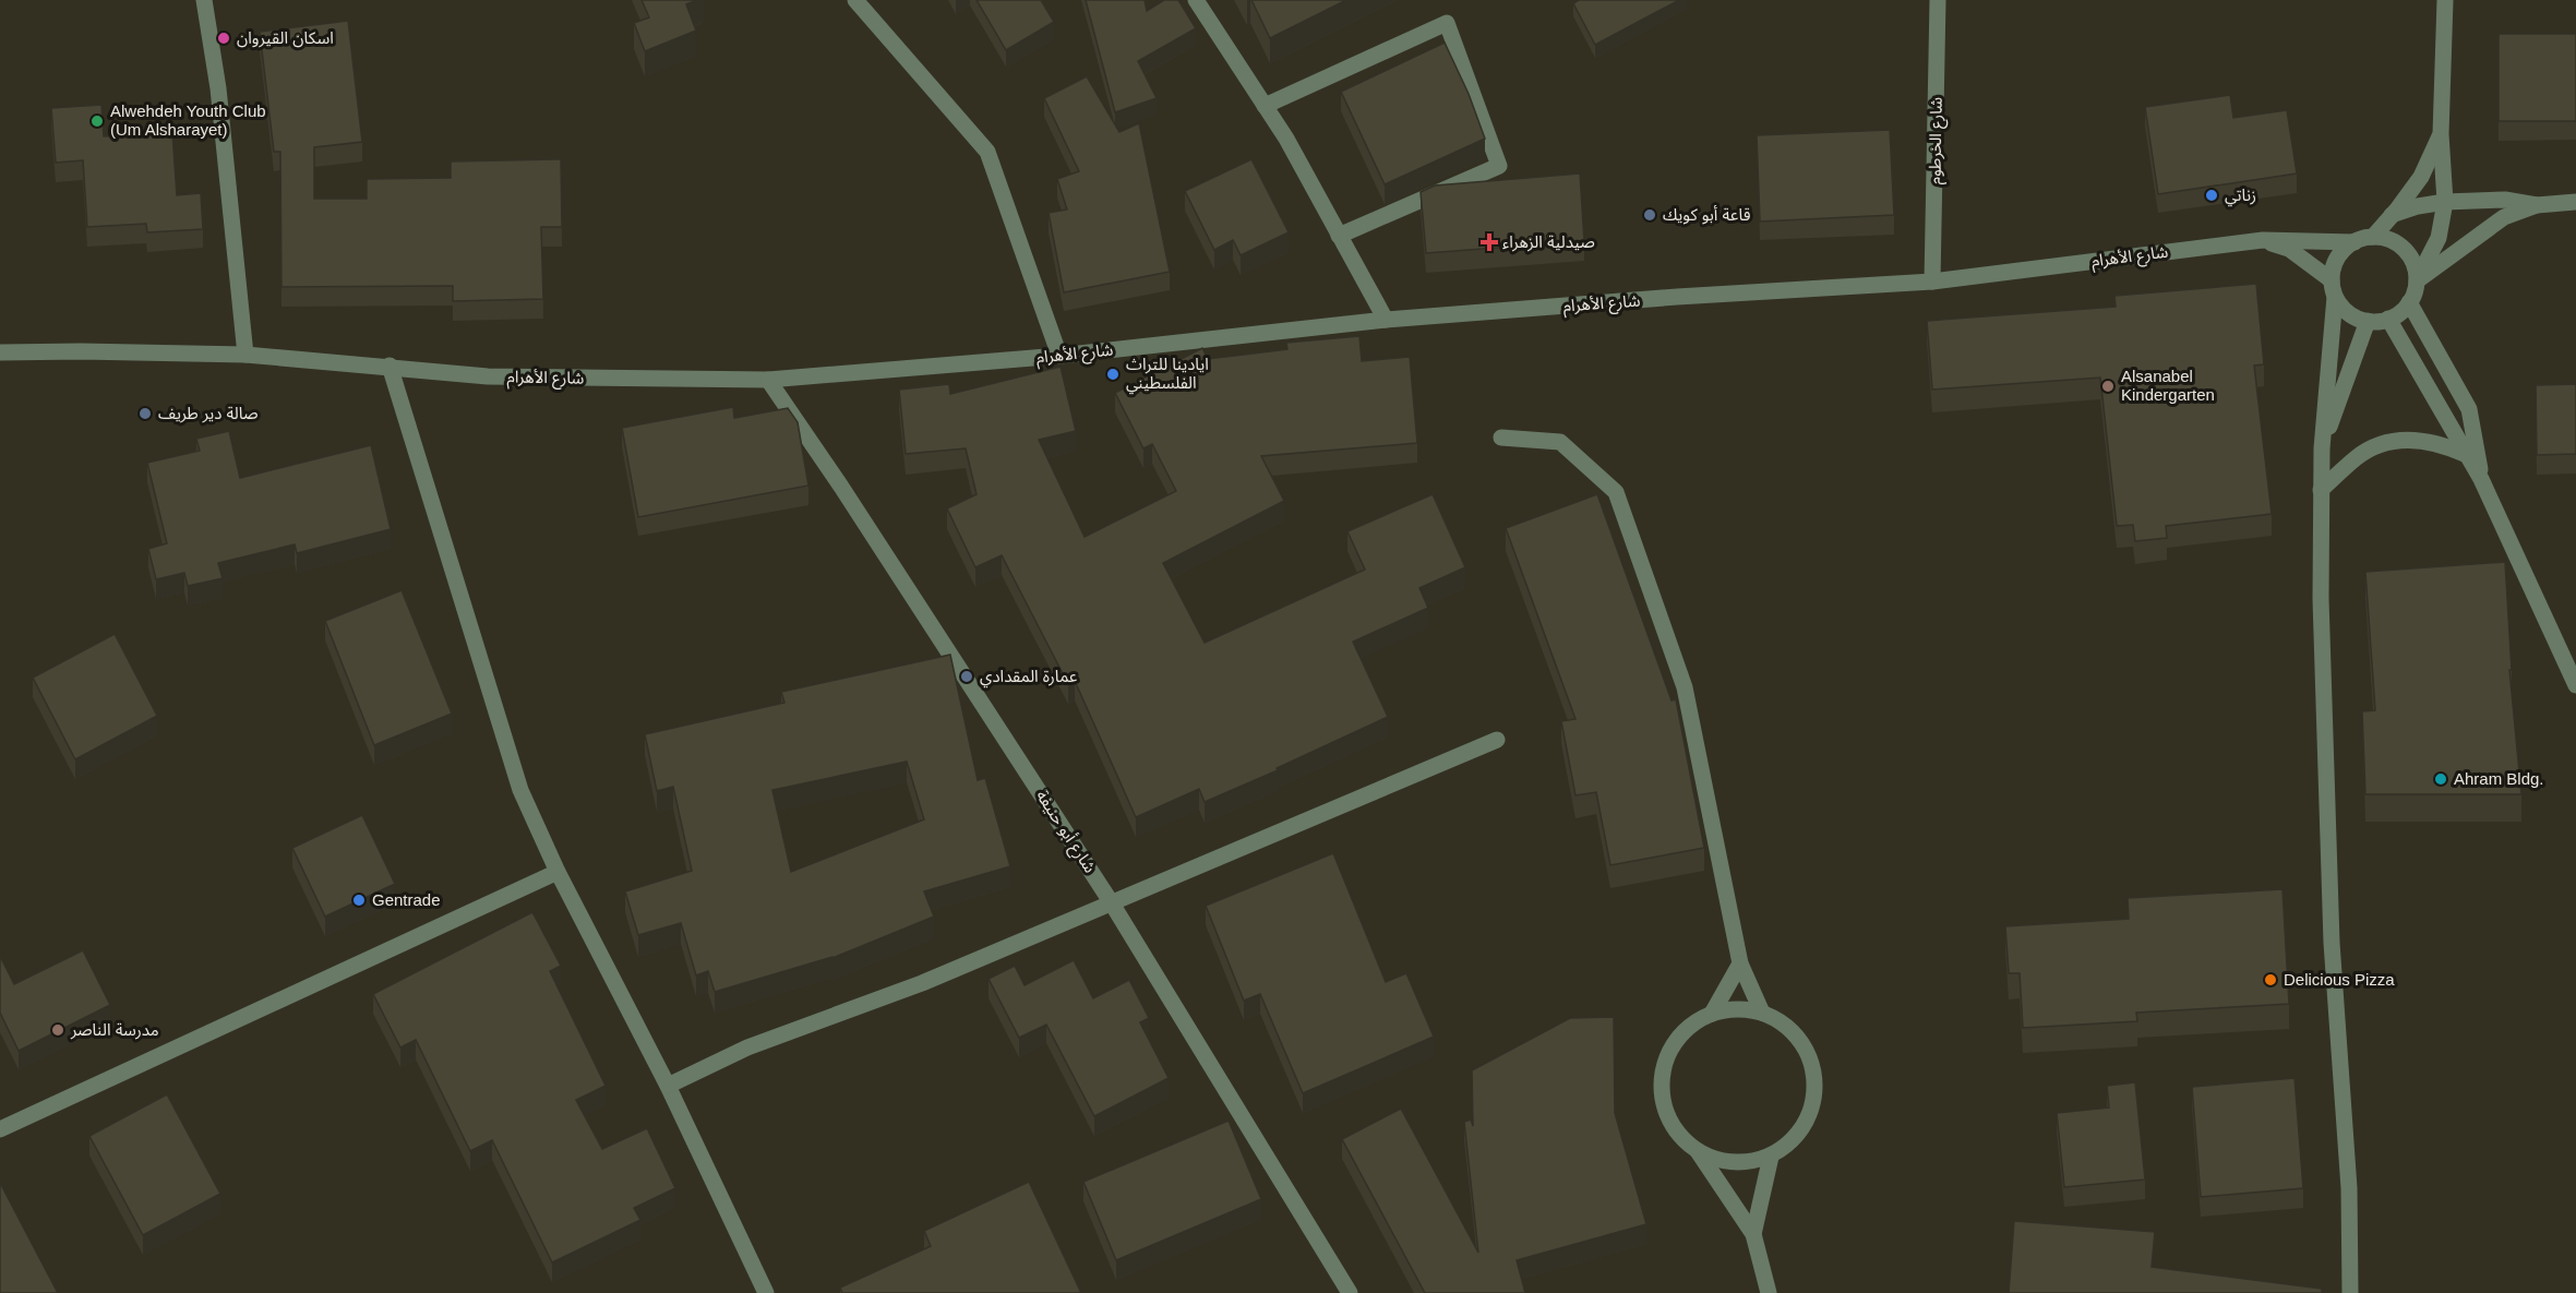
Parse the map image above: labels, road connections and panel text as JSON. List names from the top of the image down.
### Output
{
  "streets": {
    "street": ["شارع الخرطوم", "شارع الأهرام", "شارع أبو حنيفة"]
  },
  "crossings": [
    ["شارع الخرطوم", "شارع الأهرام"],
    ["شارع الأهرام", "شارع أبو حنيفة"]
  ],
  "places": {
    "other": [
      "اسكان القيروان",
      "Alwehdeh Youth Club (Um Alsharayet)",
      "زناتي",
      "قاعة أبو كويك",
      "ايادينا للتراث الفلسطيني",
      "Alsanabel Kindergarten",
      "صالة دير طريف",
      "عمارة المقدادي",
      "Ahram Bldg.",
      "Gentrade",
      "Delicious Pizza",
      "مدرسة الناصر"
    ],
    "health": ["صيدلية الزهراء"]
  }
}
